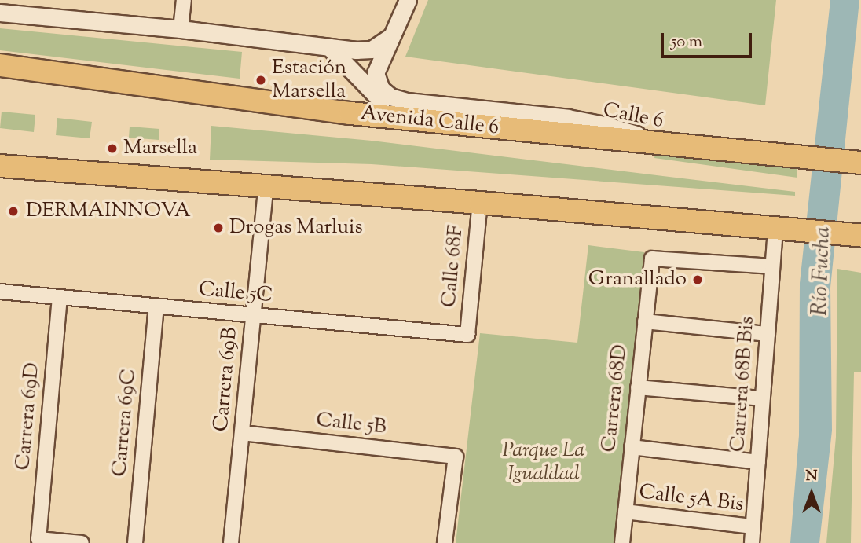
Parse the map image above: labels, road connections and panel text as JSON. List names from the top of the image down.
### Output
{
  "streets": {
    "highway": ["Avenida Calle 6"],
    "street": [
      "Calle 6",
      "Calle 68F",
      "Calle 5C",
      "Carrera 69B",
      "Carrera 68B Bis",
      "Carrera 68D",
      "Carrera 69D",
      "Carrera 69C",
      "Calle 5B",
      "Calle 5A Bis"
    ]
  },
  "crossings": [
    ["Calle 6", "Avenida Calle 6"],
    ["Calle 68F", "Calle 5C"],
    ["Calle 5C", "Carrera 69B"],
    ["Calle 5C", "Carrera 69D"],
    ["Calle 5C", "Carrera 69C"],
    ["Carrera 69B", "Calle 5B"],
    ["Carrera 68B Bis", "Carrera 68D"],
    ["Carrera 68B Bis", "Calle 5A Bis"],
    ["Carrera 68D", "Calle 5A Bis"]
  ],
  "water": ["Río Fucha"],
  "parks": ["Parque La Igualdad"],
  "places": [
    "Estación Marsella",
    "Marsella",
    "DERMAINNOVA",
    "Drogas Marluis",
    "Granallado"
  ],
  "scale_bar": "50 m",
  "north": "top"
}
